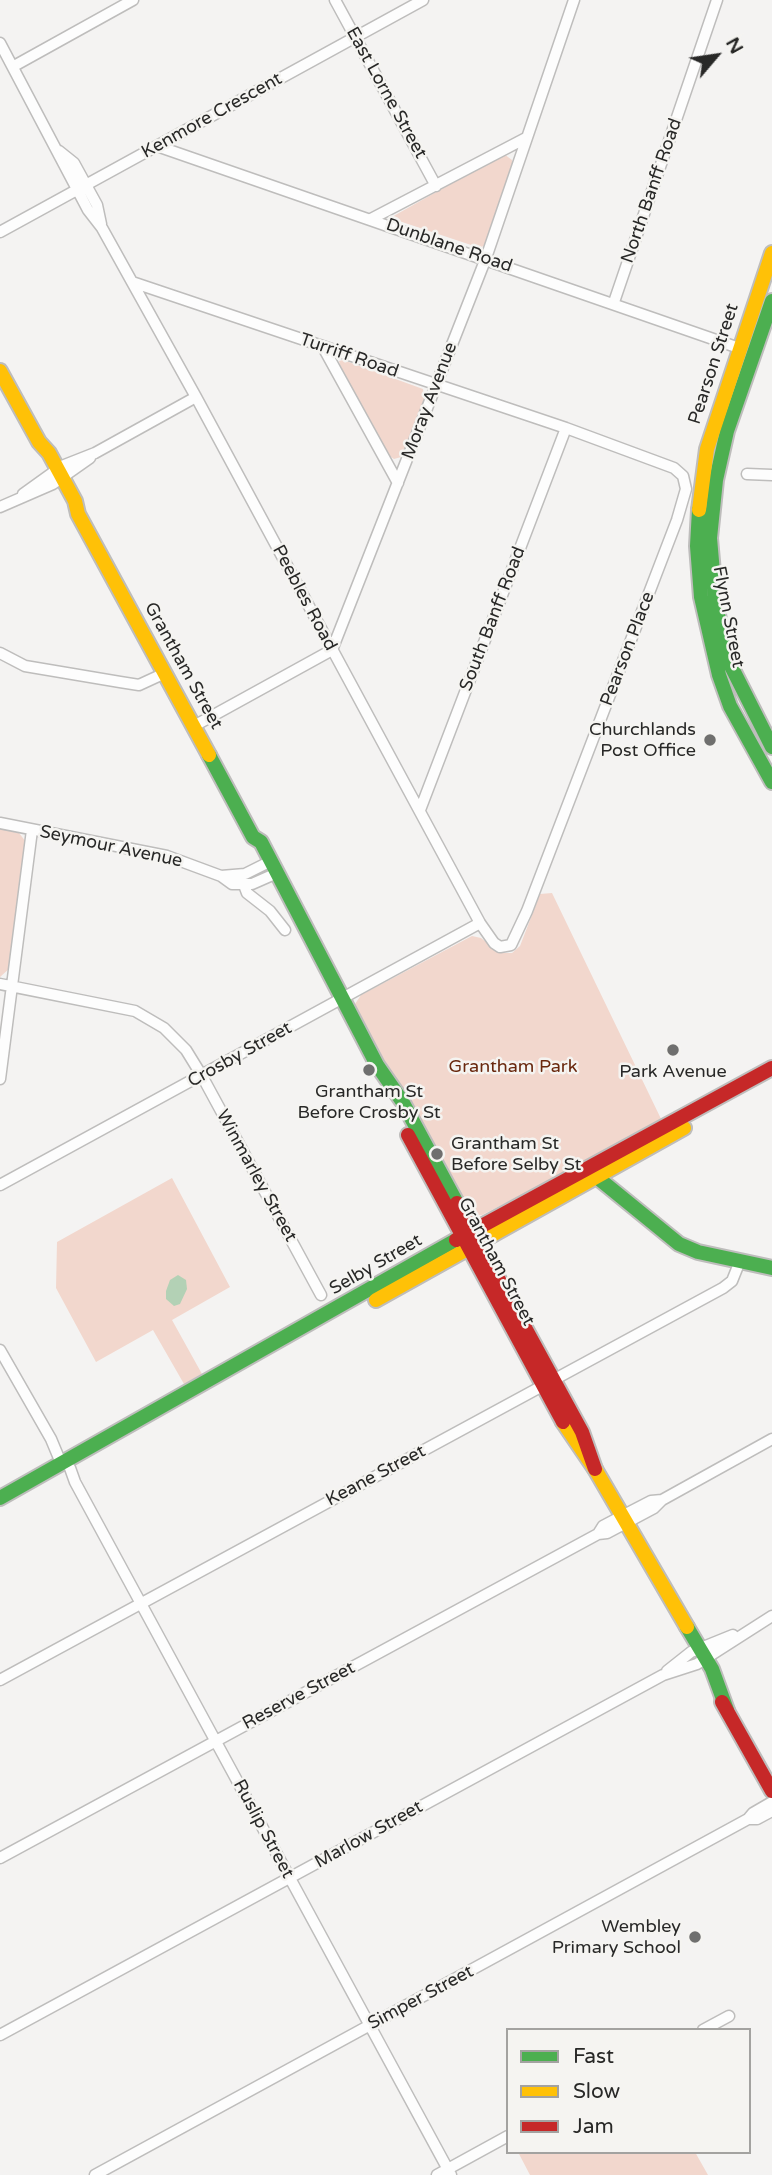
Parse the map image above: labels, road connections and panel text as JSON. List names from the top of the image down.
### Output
{
  "streets": {
    "main road": [
      "Pearson Street",
      "Flynn Street",
      "Grantham Street",
      "Selby Street"
    ],
    "street": [
      "East Lorne Street",
      "Kenmore Crescent",
      "North Banff Road",
      "Dunblane Road",
      "Turriff Road",
      "Moray Avenue",
      "Peebles Road",
      "South Banff Road",
      "Pearson Place",
      "Seymour Avenue",
      "Crosby Street",
      "Winmarley Street",
      "Keane Street",
      "Reserve Street",
      "Ruslip Street",
      "Marlow Street",
      "Simper Street"
    ]
  },
  "crossings": [
    ["East Lorne Street", "Kenmore Crescent"],
    ["Kenmore Crescent", "Dunblane Road"],
    ["Kenmore Crescent", "Peebles Road"],
    ["North Banff Road", "Dunblane Road"],
    ["Dunblane Road", "Pearson Street"],
    ["Dunblane Road", "Moray Avenue"],
    ["Turriff Road", "Moray Avenue"],
    ["Turriff Road", "Peebles Road"],
    ["Turriff Road", "South Banff Road"],
    ["Turriff Road", "Pearson Place"],
    ["Pearson Street", "Flynn Street"],
    ["Moray Avenue", "Peebles Road"],
    ["Peebles Road", "South Banff Road"],
    ["Peebles Road", "Pearson Place"],
    ["Peebles Road", "Crosby Street"],
    ["Grantham Street", "Crosby Street"],
    ["Grantham Street", "Selby Street"],
    ["Grantham Street", "Keane Street"],
    ["Grantham Street", "Reserve Street"],
    ["Grantham Street", "Marlow Street"],
    ["Crosby Street", "Winmarley Street"],
    ["Selby Street", "Ruslip Street"],
    ["Keane Street", "Ruslip Street"],
    ["Reserve Street", "Ruslip Street"],
    ["Ruslip Street", "Marlow Street"],
    ["Ruslip Street", "Simper Street"]
  ],
  "parks": ["Grantham Park"],
  "places": [
    "Churchlands Post Office",
    "Park Avenue",
    "Grantham St Before Crosby St",
    "Grantham St Before Selby St",
    "Wembley Primary School"
  ],
  "legend": ["Fast", "Slow", "Jam"],
  "north": "top right"
}
